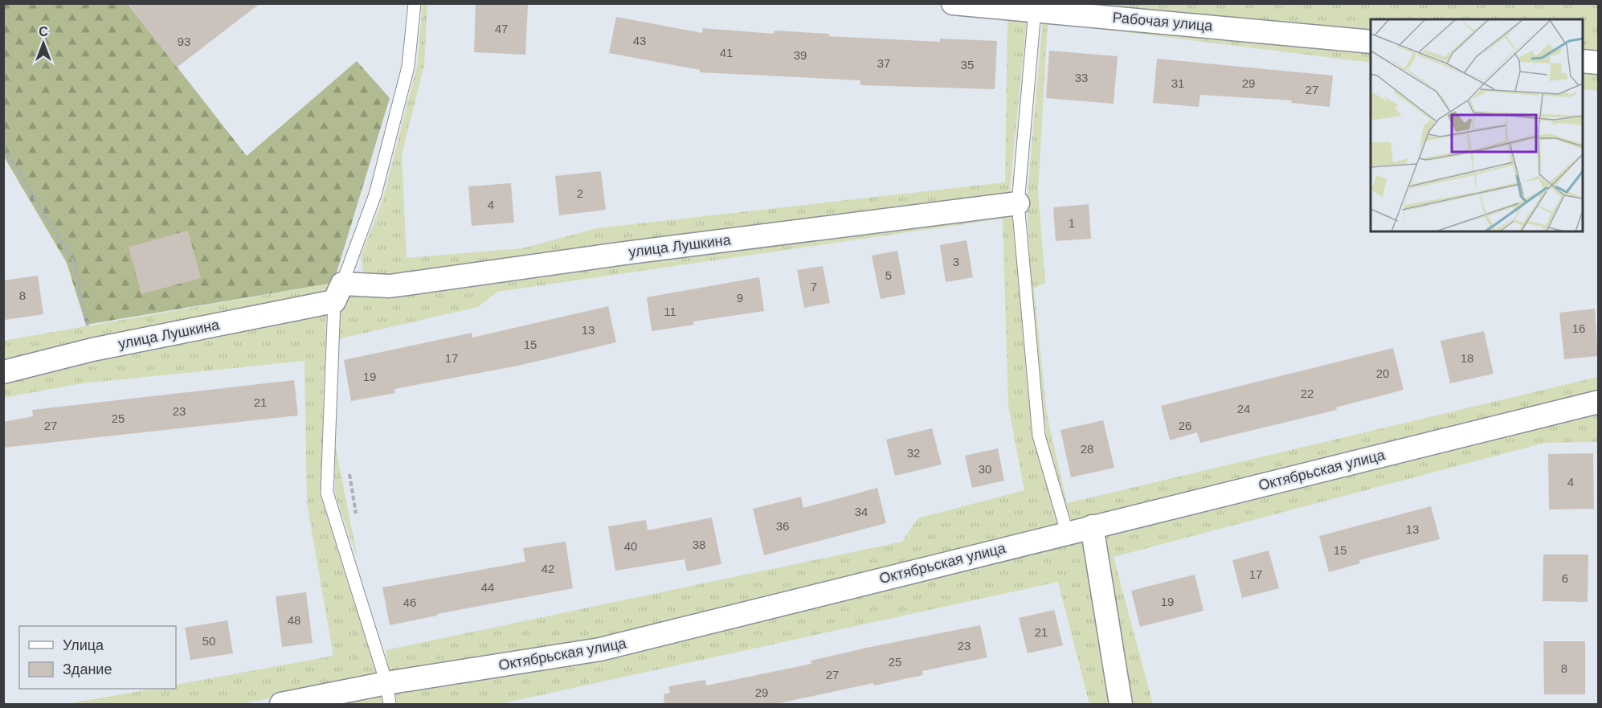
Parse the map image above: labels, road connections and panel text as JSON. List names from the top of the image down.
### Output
{
  "streets": {
    "street": ["Рабочая улица", "улица Лушкина", "Октябрьская улица"]
  },
  "house_numbers": [
    "47",
    "43",
    "93",
    "41",
    "39",
    "37",
    "35",
    "33",
    "31",
    "29",
    "27",
    "2",
    "4",
    "1",
    "3",
    "5",
    "7",
    "8",
    "9",
    "11",
    "16",
    "13",
    "15",
    "17",
    "18",
    "20",
    "19",
    "22",
    "21",
    "24",
    "23",
    "25",
    "27",
    "26",
    "28",
    "32",
    "30",
    "4",
    "34",
    "36",
    "13",
    "38",
    "40",
    "15",
    "42",
    "17",
    "6",
    "44",
    "19",
    "46",
    "48",
    "21",
    "50",
    "23",
    "25",
    "8",
    "27",
    "29"
  ],
  "legend": ["Улица", "Здание"],
  "north": "top"
}
